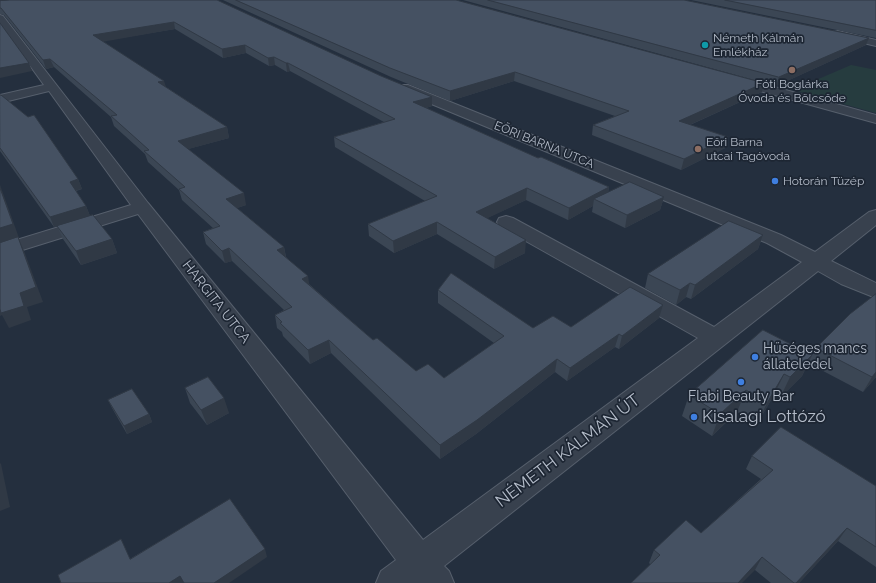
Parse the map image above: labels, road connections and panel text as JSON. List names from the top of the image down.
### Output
{
  "streets": {
    "street": ["EŐRI BARNA UTCA", "HARGITA UTCA", "NÉMETH KÁLMÁN ÚT"]
  },
  "crossings": [
    ["EŐRI BARNA UTCA", "NÉMETH KÁLMÁN ÚT"],
    ["HARGITA UTCA", "NÉMETH KÁLMÁN ÚT"]
  ],
  "places": [
    "Németh Kálmán Emlékház",
    "Fóti Boglárka Óvoda és Bölcsőde",
    "Eőri Barna utcai Tagóvoda",
    "Hotorán Tüzép",
    "Hűséges mancs állateledel",
    "Flabi Beauty Bar",
    "Kisalagi Lottózó"
  ]
}
